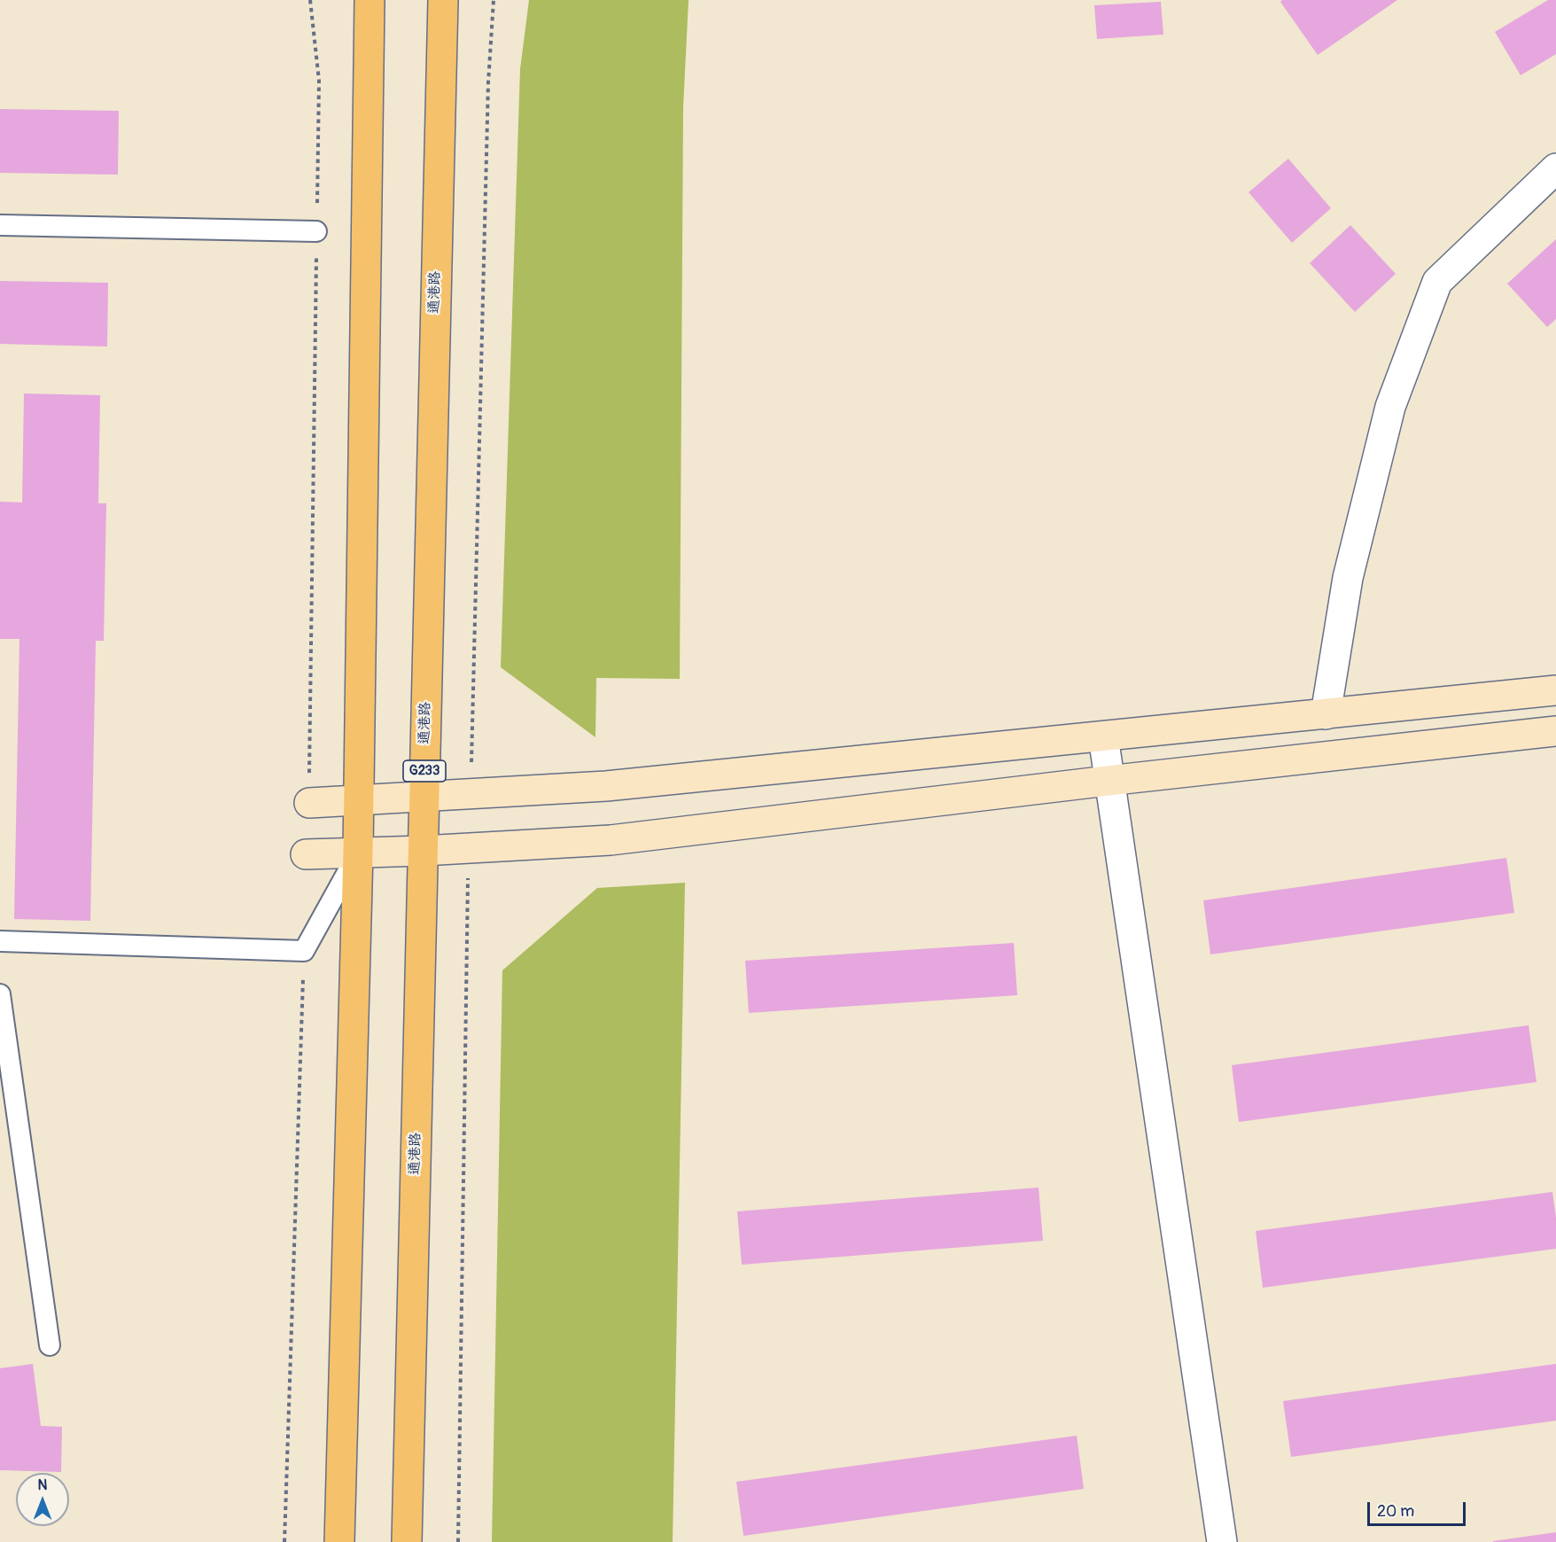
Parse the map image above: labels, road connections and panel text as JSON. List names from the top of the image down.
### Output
{
  "streets": {
    "highway": ["通港路", "G233"]
  },
  "scale_bar": "20 m",
  "north": "top"
}
